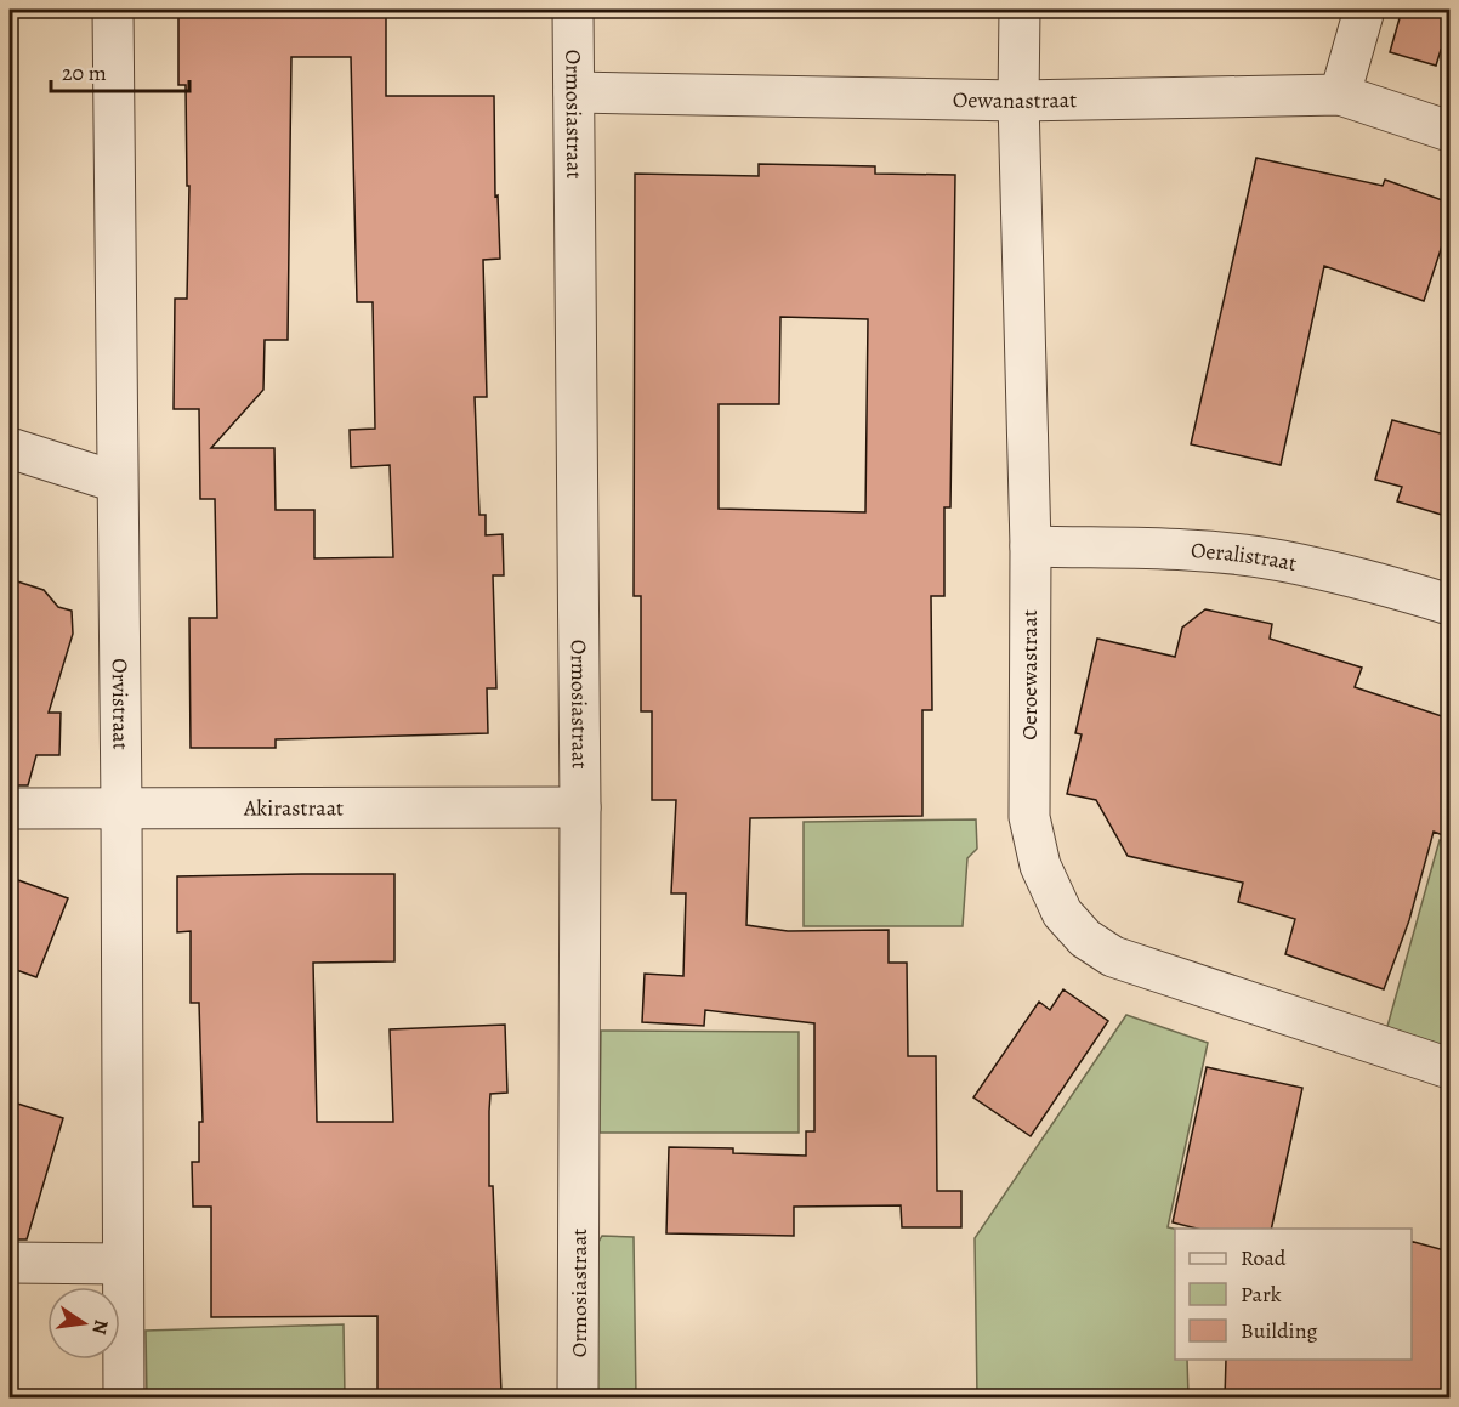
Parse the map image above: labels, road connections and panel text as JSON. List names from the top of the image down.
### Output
{
  "streets": {
    "street": [
      "Oewanastraat",
      "Ormosiastraat",
      "Oeralistraat",
      "Oeroewastraat",
      "Orvistraat",
      "Akirastraat"
    ]
  },
  "crossings": [
    ["Oewanastraat", "Ormosiastraat"],
    ["Oewanastraat", "Oeroewastraat"],
    ["Ormosiastraat", "Akirastraat"],
    ["Oeralistraat", "Oeroewastraat"],
    ["Orvistraat", "Akirastraat"]
  ],
  "legend": ["Road", "Park", "Building"],
  "scale_bar": "20 m",
  "north": "right"
}
